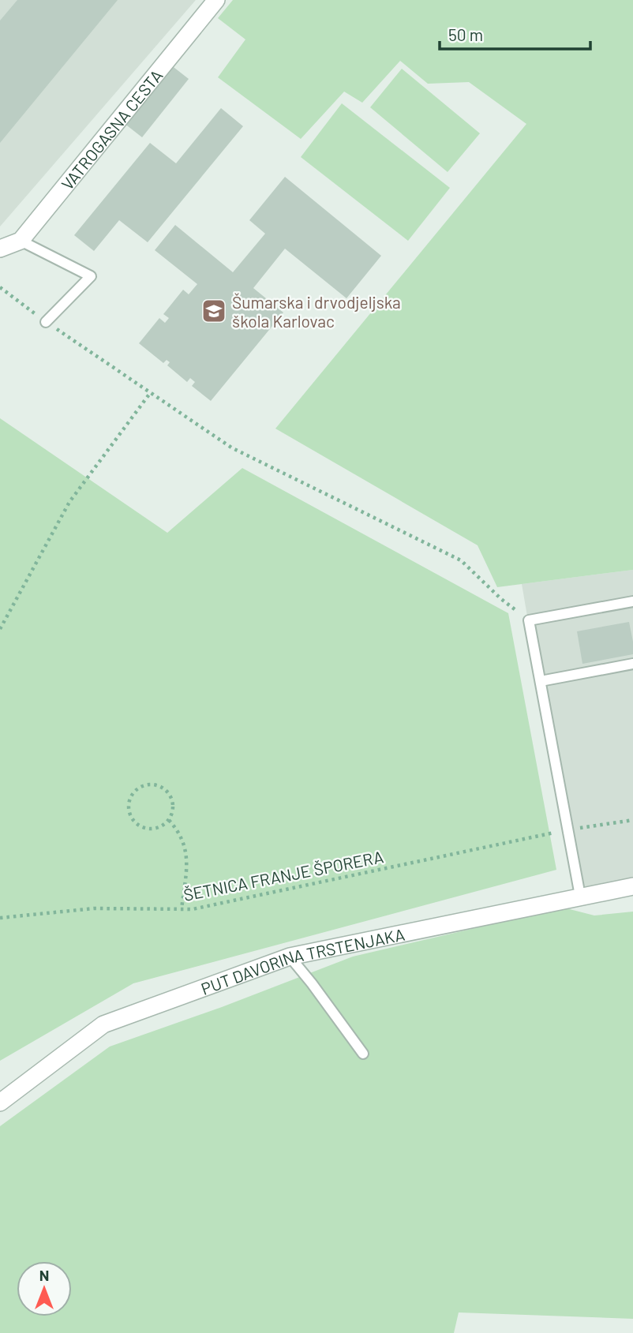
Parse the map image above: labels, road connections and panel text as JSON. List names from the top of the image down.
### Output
{
  "streets": {
    "street": ["VATROGASNA CESTA", "PUT DAVORINA TRSTENJAKA"],
    "path": ["ŠETNICA FRANJE ŠPORERA"]
  },
  "places": {
    "school or university": ["Šumarska i drvodjeljska škola Karlovac"]
  },
  "scale_bar": "50 m",
  "north": "top"
}
